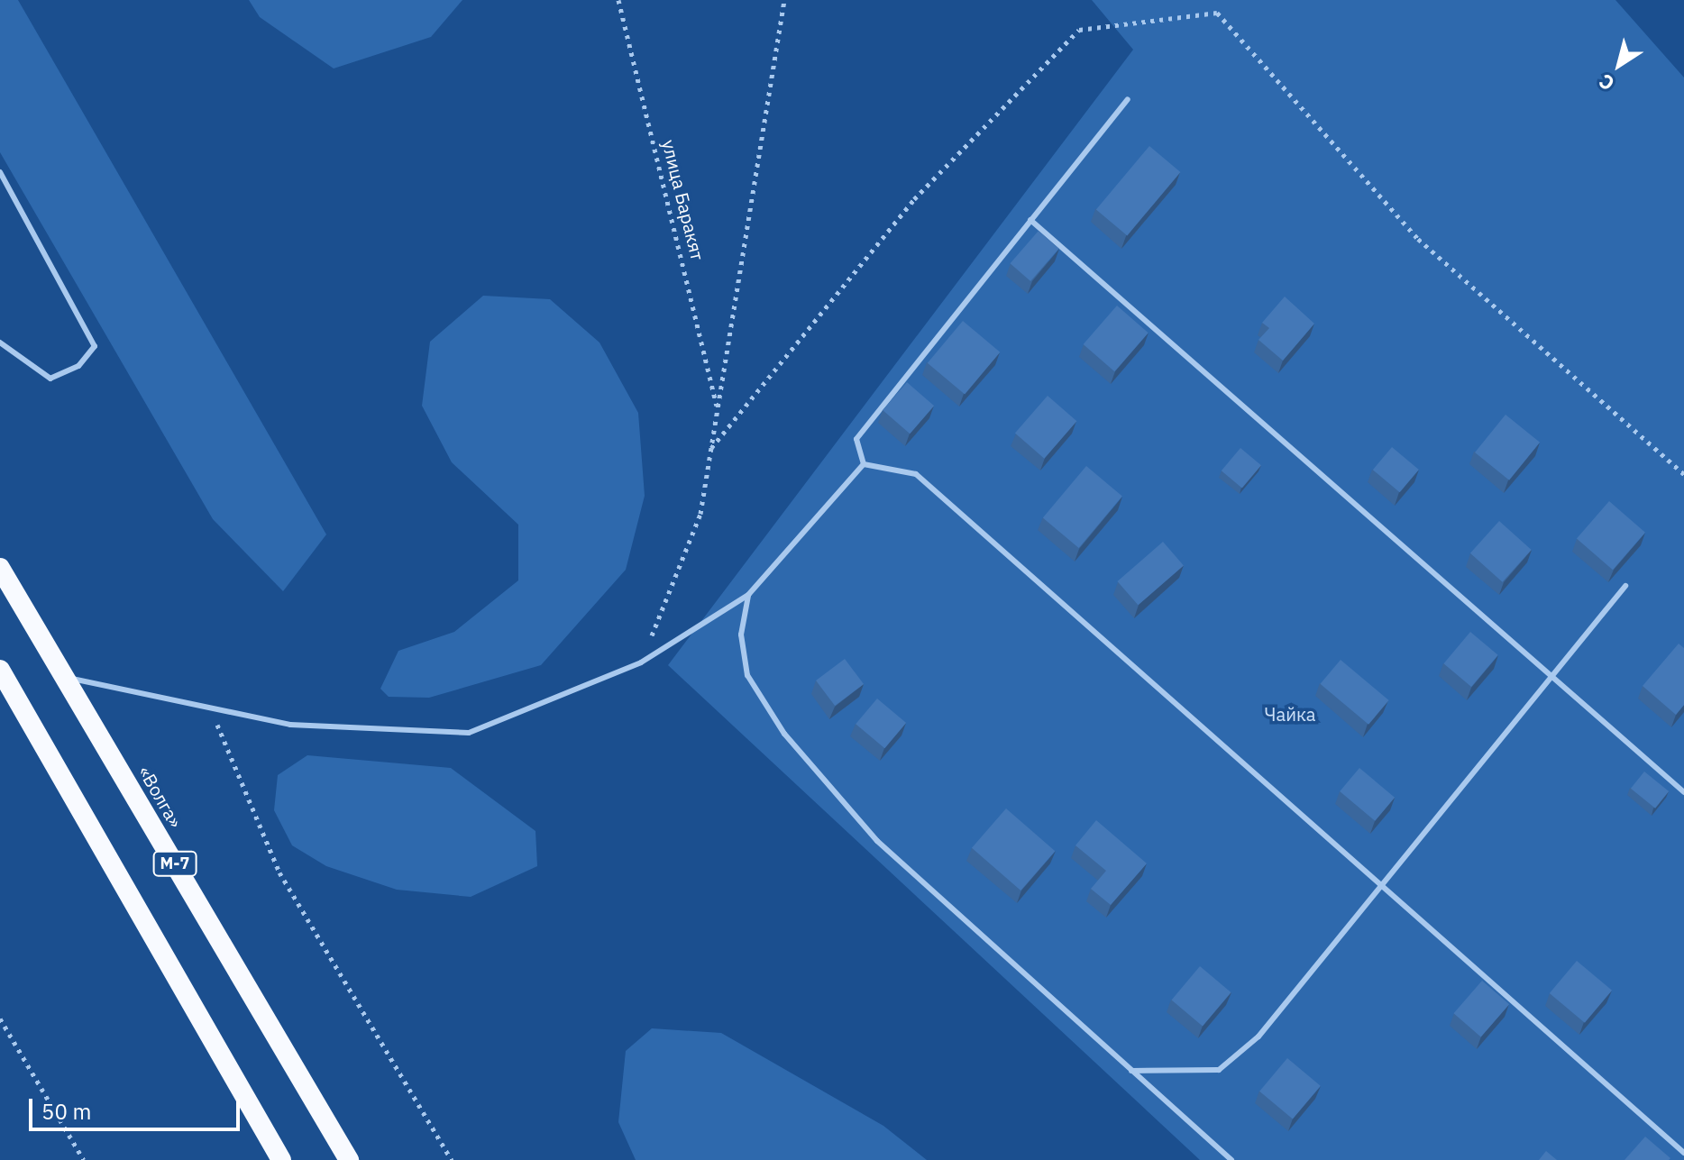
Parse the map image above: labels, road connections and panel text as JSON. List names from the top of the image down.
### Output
{
  "streets": {
    "highway": ["«Волга»", "М-7"],
    "path": ["улица Баракят"]
  },
  "parks": ["Чайка"],
  "scale_bar": "50 m",
  "north": "bottom left"
}
